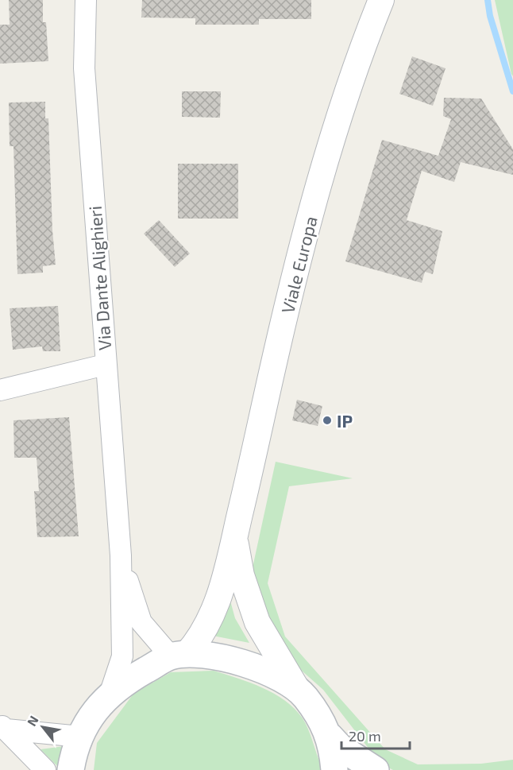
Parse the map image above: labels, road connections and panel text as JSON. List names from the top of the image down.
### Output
{
  "streets": {
    "street": ["Viale Europa", "Via Dante Alighieri"]
  },
  "crossings": [
    ["Viale Europa", "Via Dante Alighieri"]
  ],
  "places": ["IP"],
  "scale_bar": "20 m",
  "north": "top left"
}
